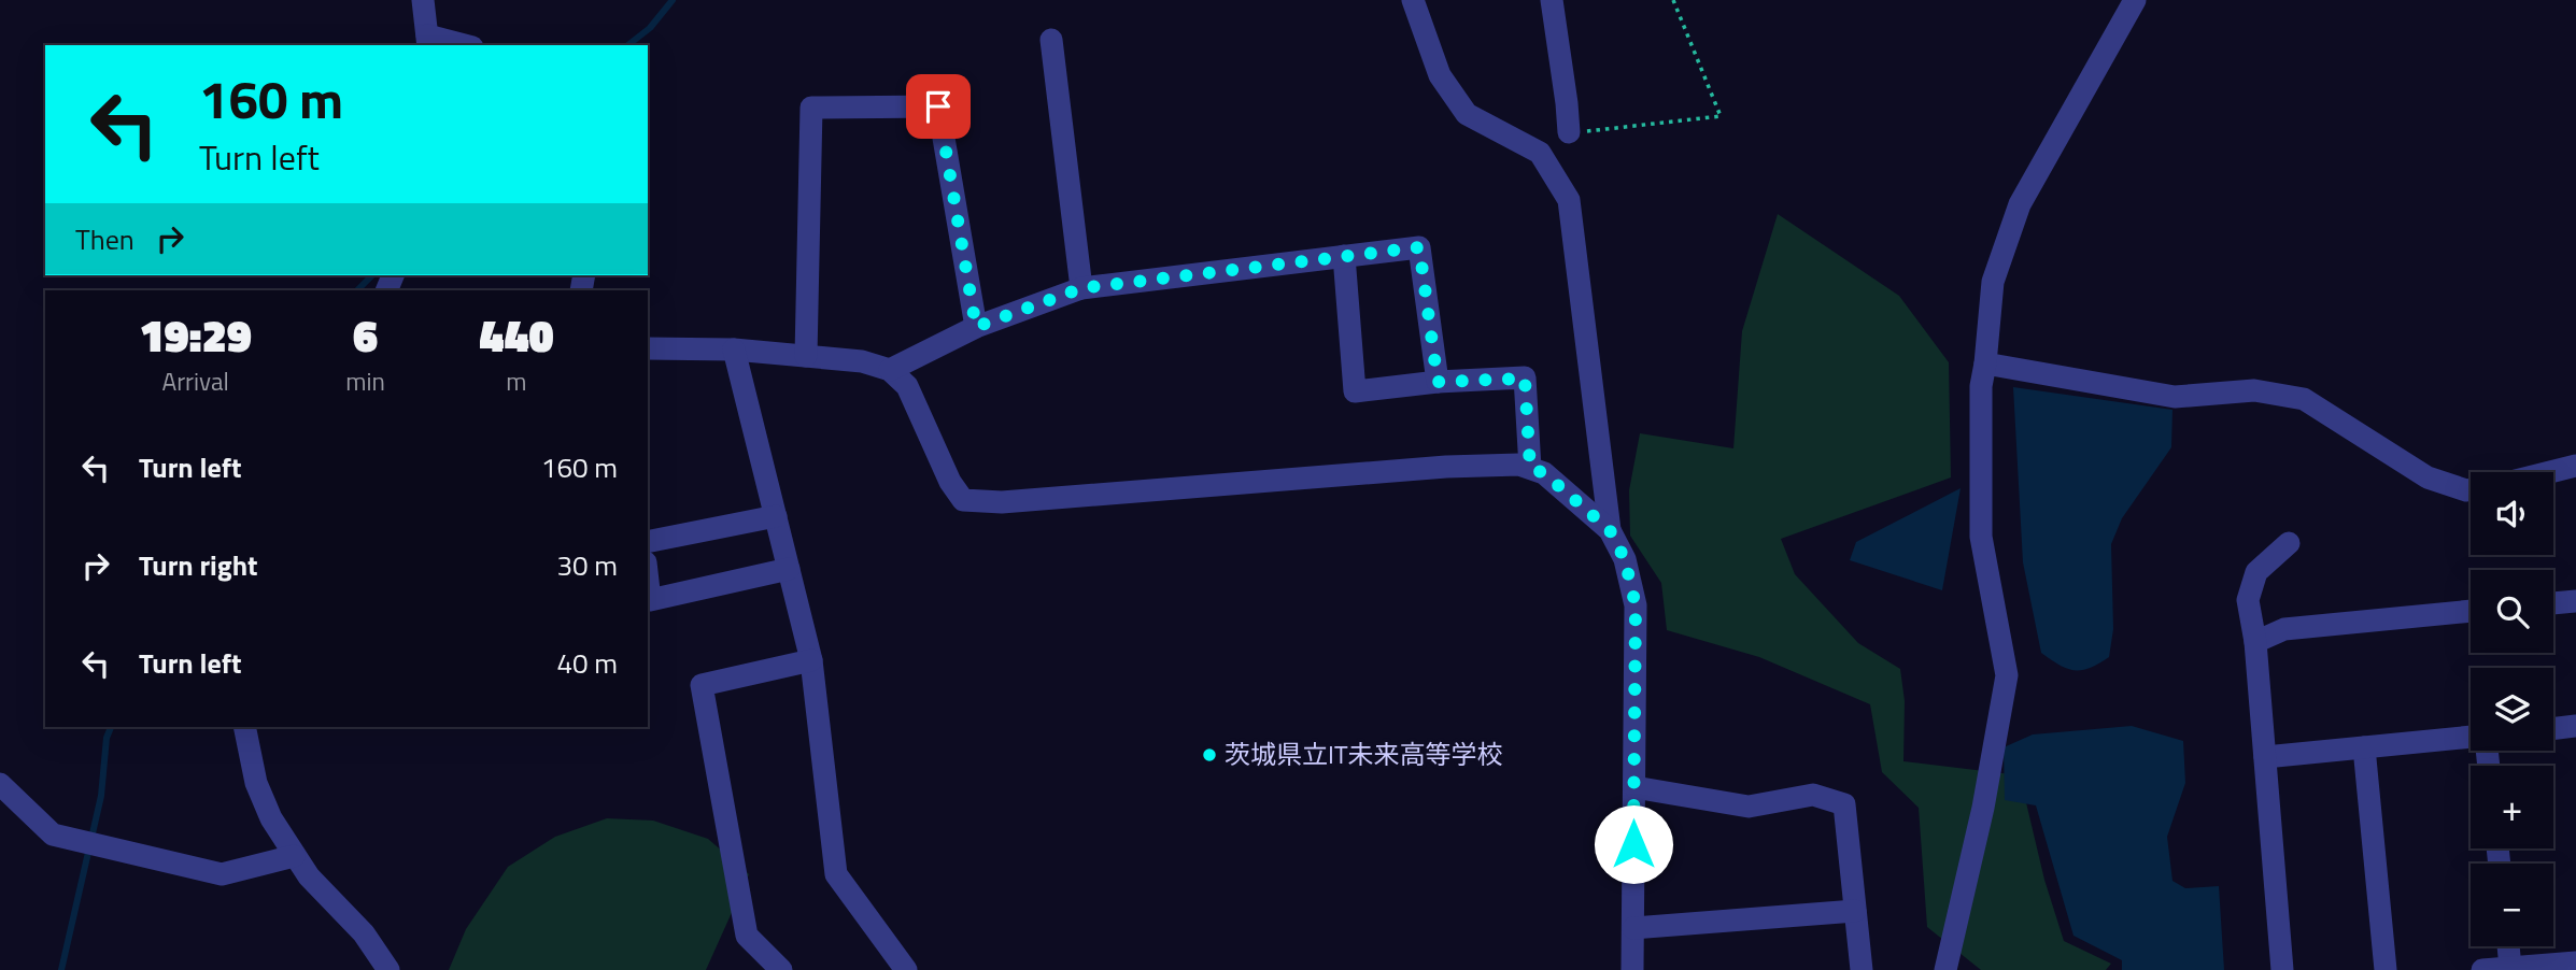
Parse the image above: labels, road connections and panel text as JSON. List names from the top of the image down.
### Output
{
  "places": ["茨城県立IT未来高等学校"],
  "page": {
    "turn": ["160 m", "Turn left"],
    "then": "Then",
    "eta": [
      "19:29",
      "Arrival",
      "6",
      "min",
      "440",
      "m"
    ],
    "list": [
      {
        "name": "Turn left",
        "value": "160 m"
      },
      {
        "name": "Turn right",
        "value": "30 m"
      },
      {
        "name": "Turn left",
        "value": "40 m"
      }
    ],
    "map_buttons": ["+", "−"]
  }
}
